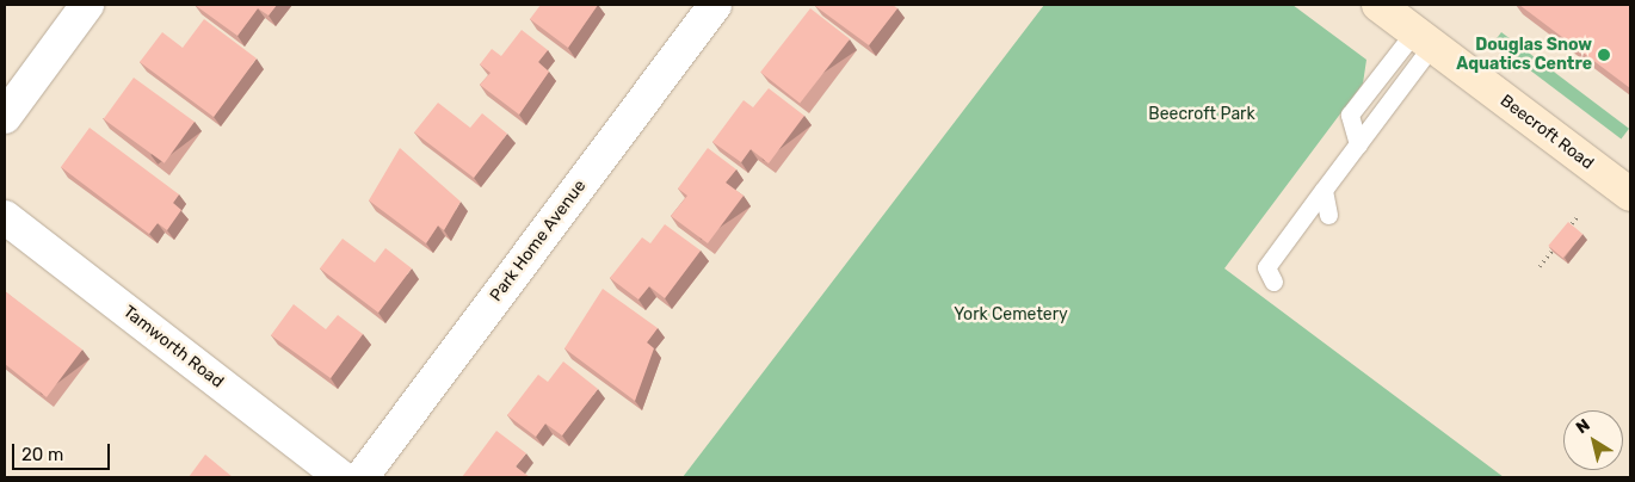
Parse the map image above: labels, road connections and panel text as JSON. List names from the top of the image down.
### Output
{
  "streets": {
    "street": ["Beecroft Road", "Park Home Avenue", "Tamworth Road"]
  },
  "parks": ["Beecroft Park", "York Cemetery"],
  "places": ["Douglas Snow Aquatics Centre"],
  "scale_bar": "20 m",
  "north": "top left"
}
